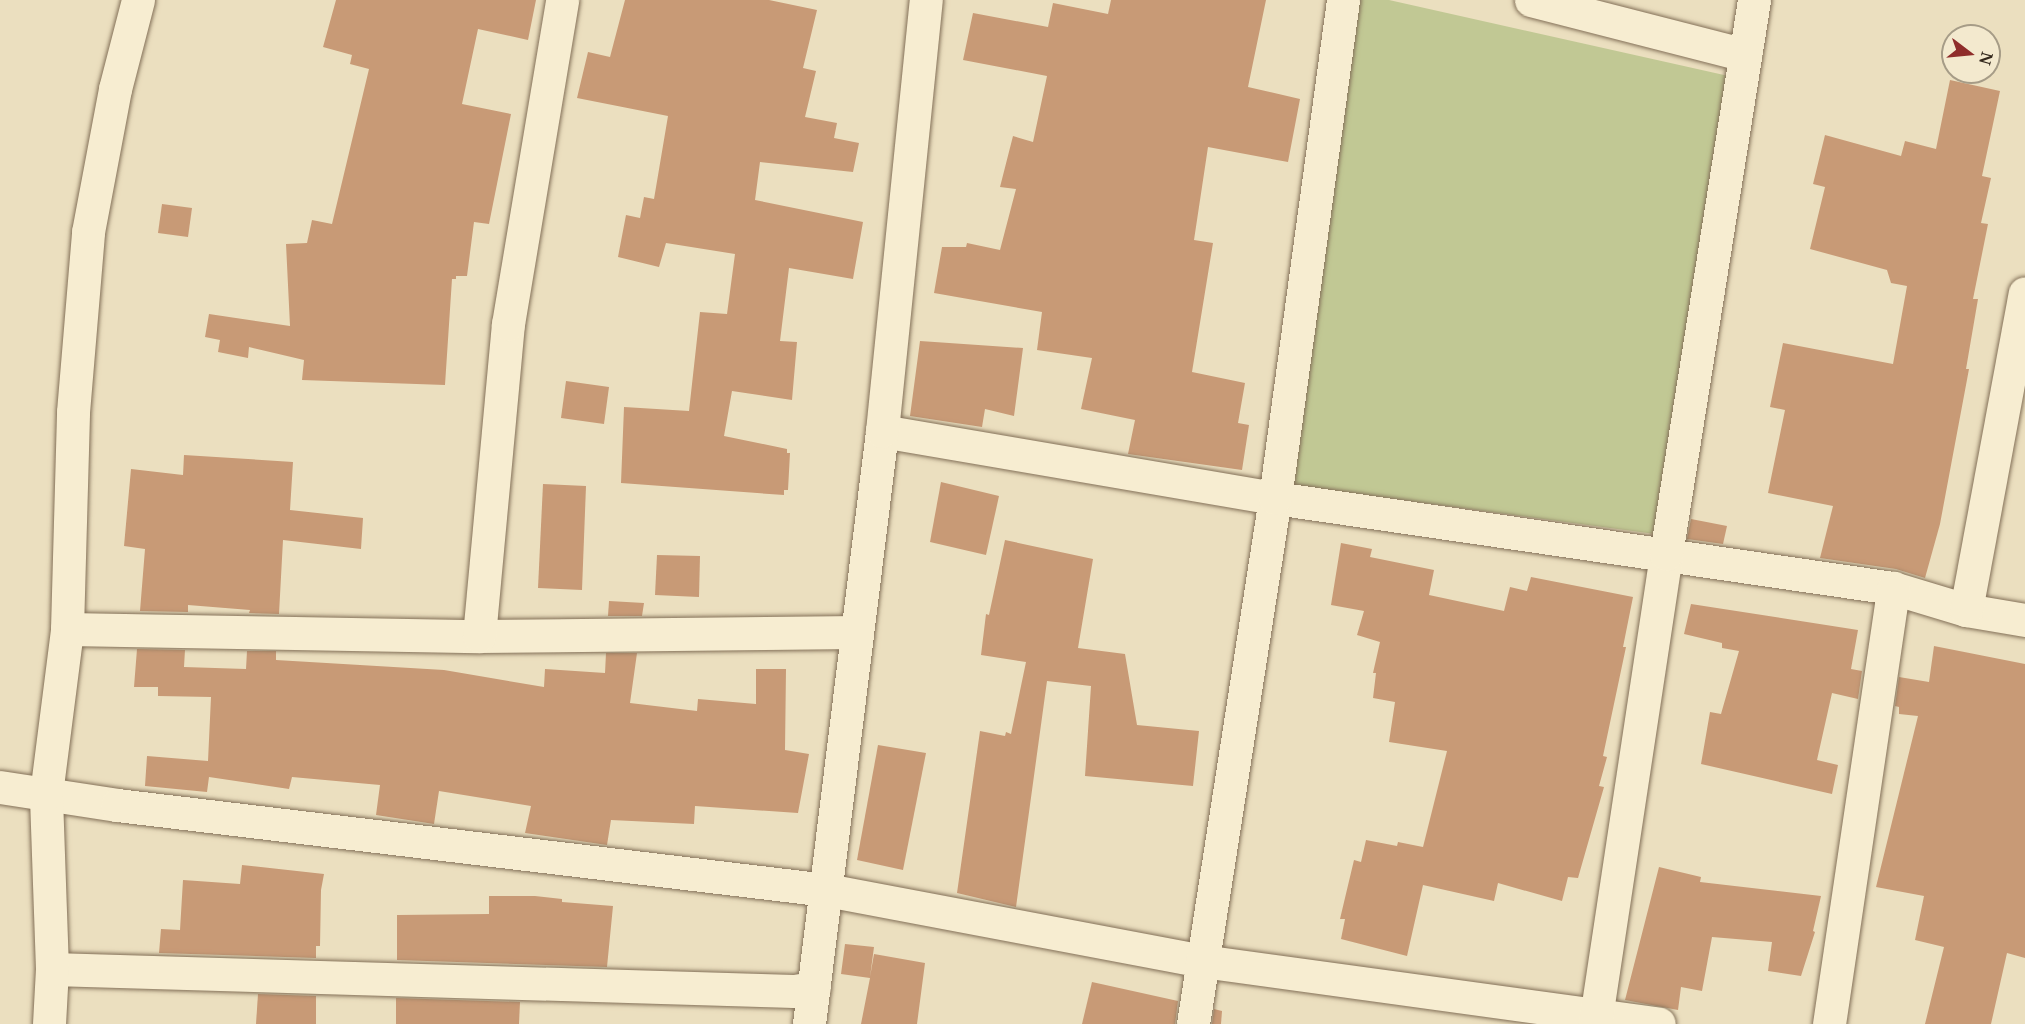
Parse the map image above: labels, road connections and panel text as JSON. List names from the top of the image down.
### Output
{
  "north": "right"
}
